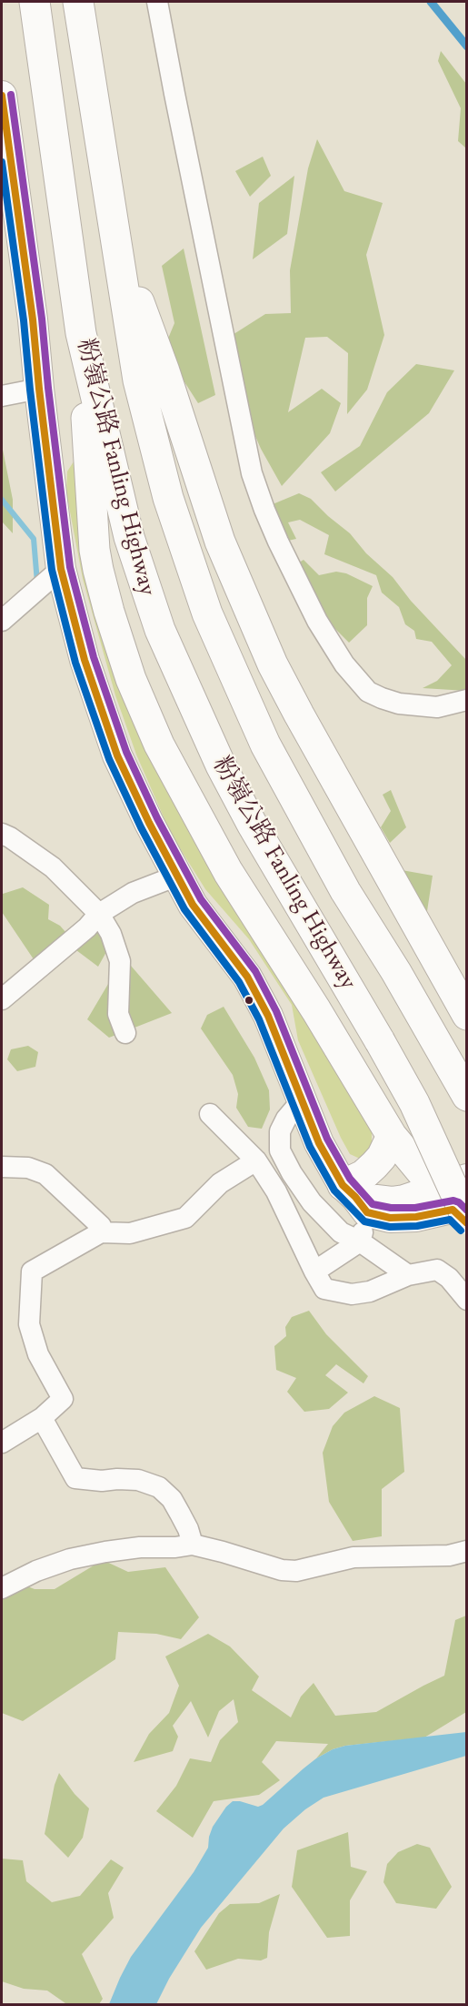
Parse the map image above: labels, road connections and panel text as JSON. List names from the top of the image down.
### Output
{
  "streets": {
    "highway": ["粉嶺公路 Fanling Highway"]
  }
}
